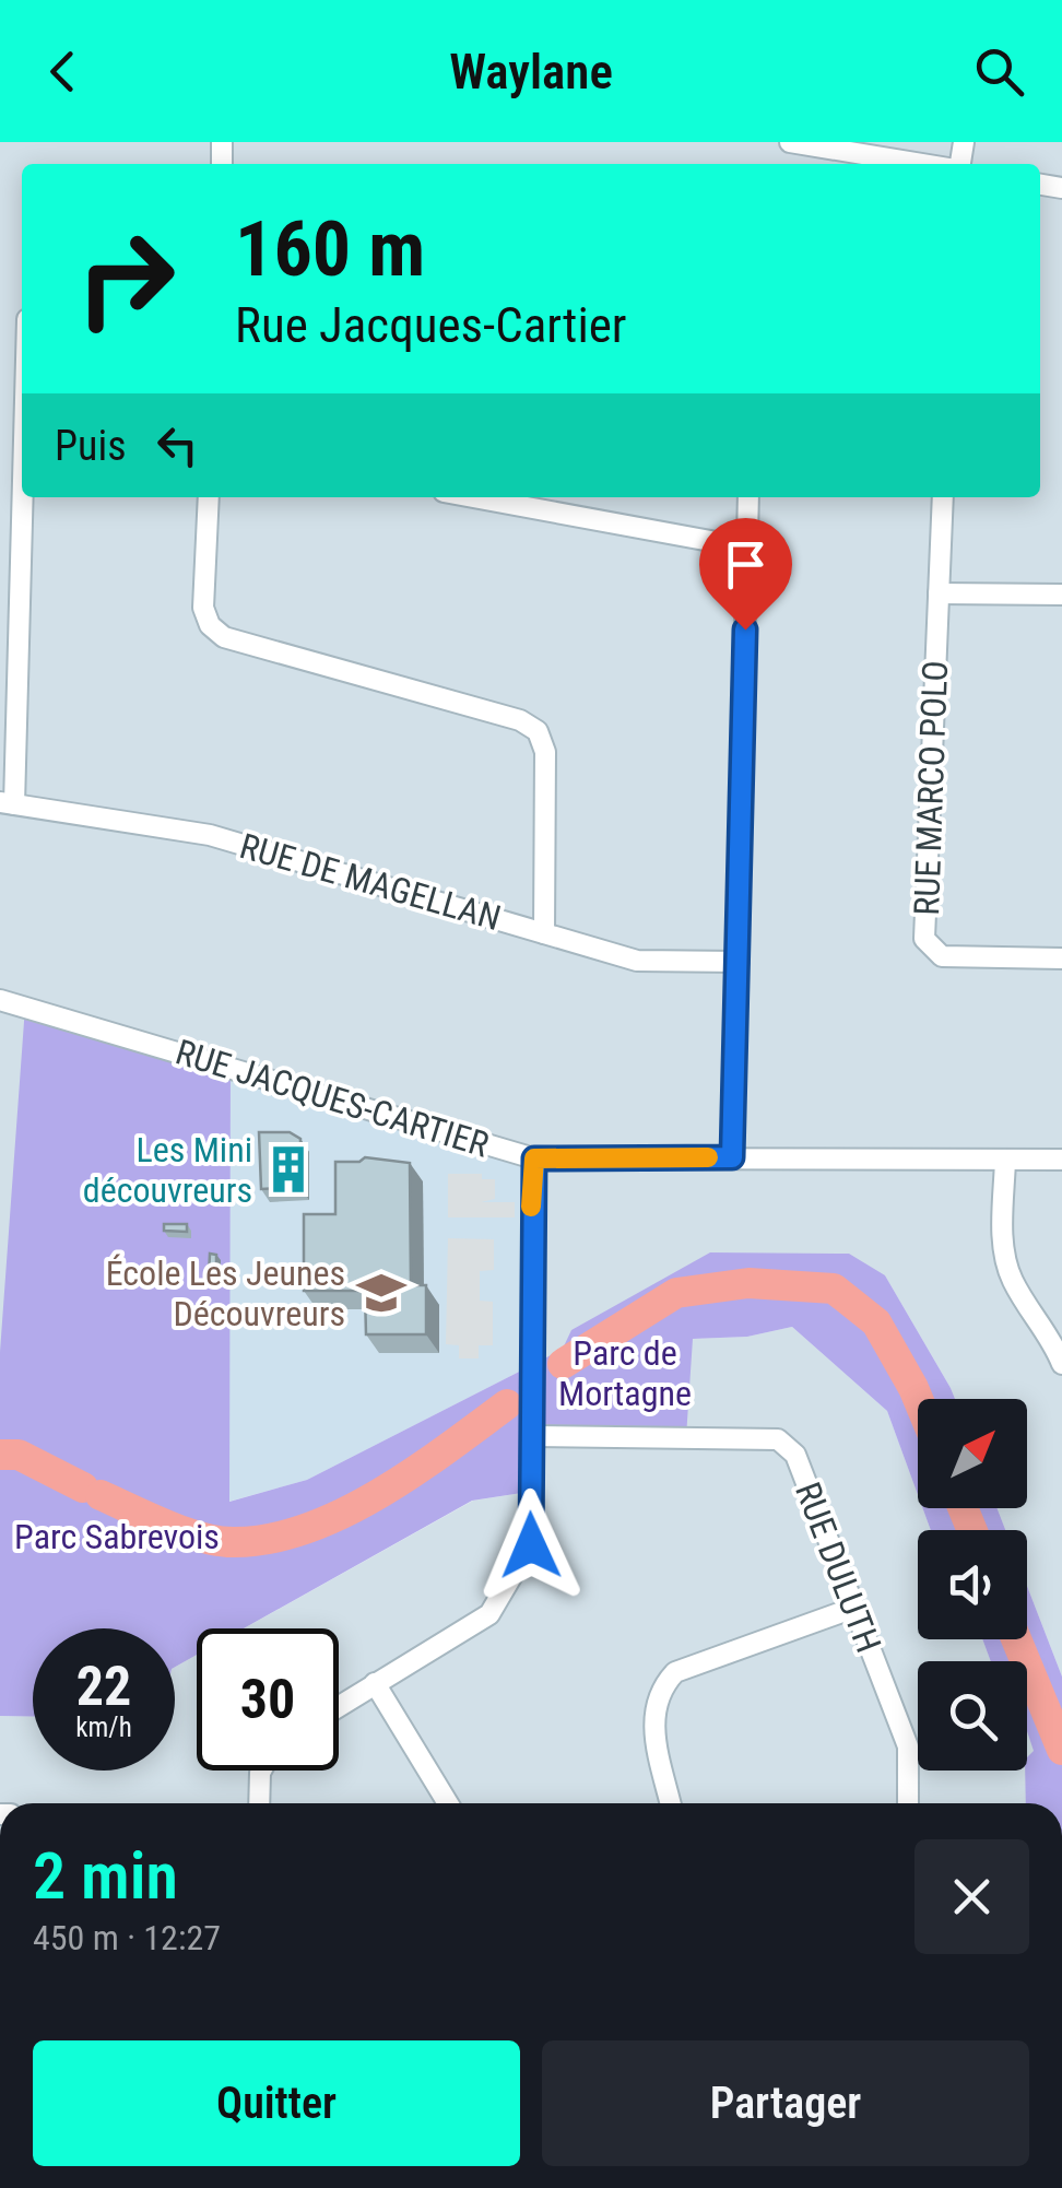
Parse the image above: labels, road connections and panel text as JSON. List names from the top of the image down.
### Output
{
  "streets": {
    "street": [
      "RUE MARCO POLO",
      "RUE DE MAGELLAN",
      "RUE JACQUES-CARTIER",
      "RUE DULUTH"
    ]
  },
  "parks": ["Parc de Mortagne", "Parc Sabrevois"],
  "places": {
    "building": ["Les Mini découvreurs"],
    "school or university": ["École Les Jeunes Découvreurs"]
  },
  "north": "top right",
  "page": {
    "header": "Waylane",
    "turn": ["160 m", "Rue Jacques-Cartier"],
    "then": "Puis",
    "speed": "22 km/h",
    "limit": "30",
    "heading": ["2 min", "450 m · 12:27"],
    "buttons": ["Quitter", "Partager"]
  }
}
